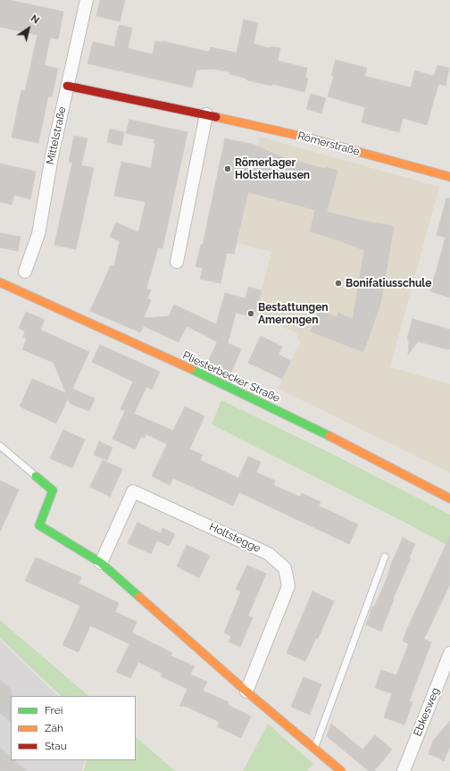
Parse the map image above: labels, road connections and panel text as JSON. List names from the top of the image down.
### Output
{
  "streets": {
    "street": [
      "Mittelstraße",
      "Römerstraße",
      "Pliesterbecker Straße",
      "Holtstegge",
      "Ebkesweg"
    ]
  },
  "crossings": [
    ["Mittelstraße", "Römerstraße"]
  ],
  "places": ["Römerlager Holsterhausen", "Bonifatiusschule", "Bestattungen Amerongen"],
  "legend": ["Frei", "Zäh", "Stau"],
  "north": "top right"
}
